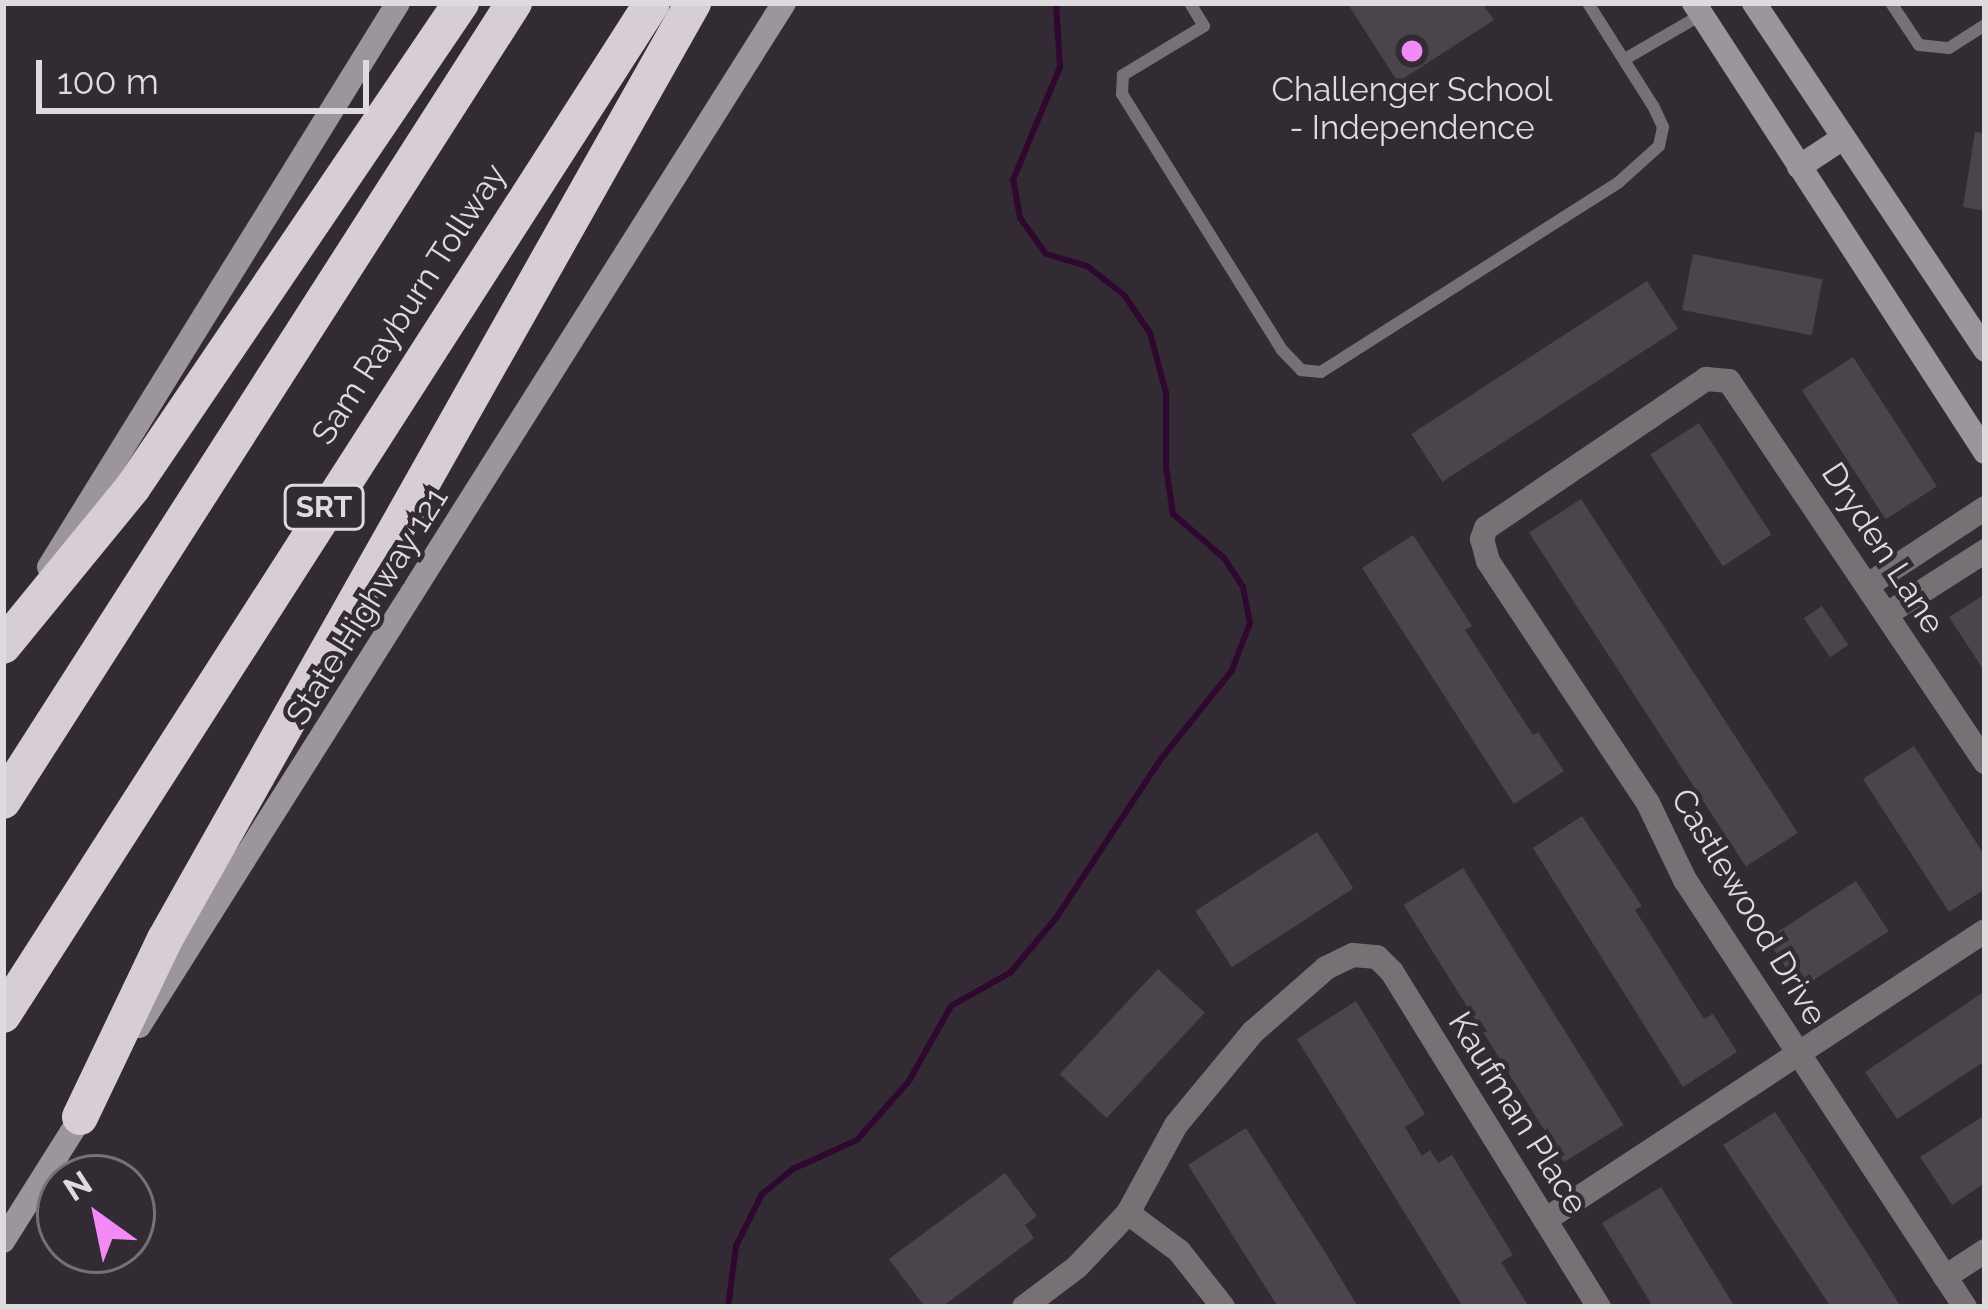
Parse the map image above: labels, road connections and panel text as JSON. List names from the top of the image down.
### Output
{
  "streets": {
    "highway": ["Sam Rayburn Tollway", "SRT"],
    "main road": ["State Highway 121"],
    "street": ["Dryden Lane", "Castlewood Drive", "Kaufman Place"]
  },
  "crossings": [
    ["Dryden Lane", "Castlewood Drive"]
  ],
  "places": ["Challenger School - Independence"],
  "scale_bar": "100 m",
  "north": "top left"
}
